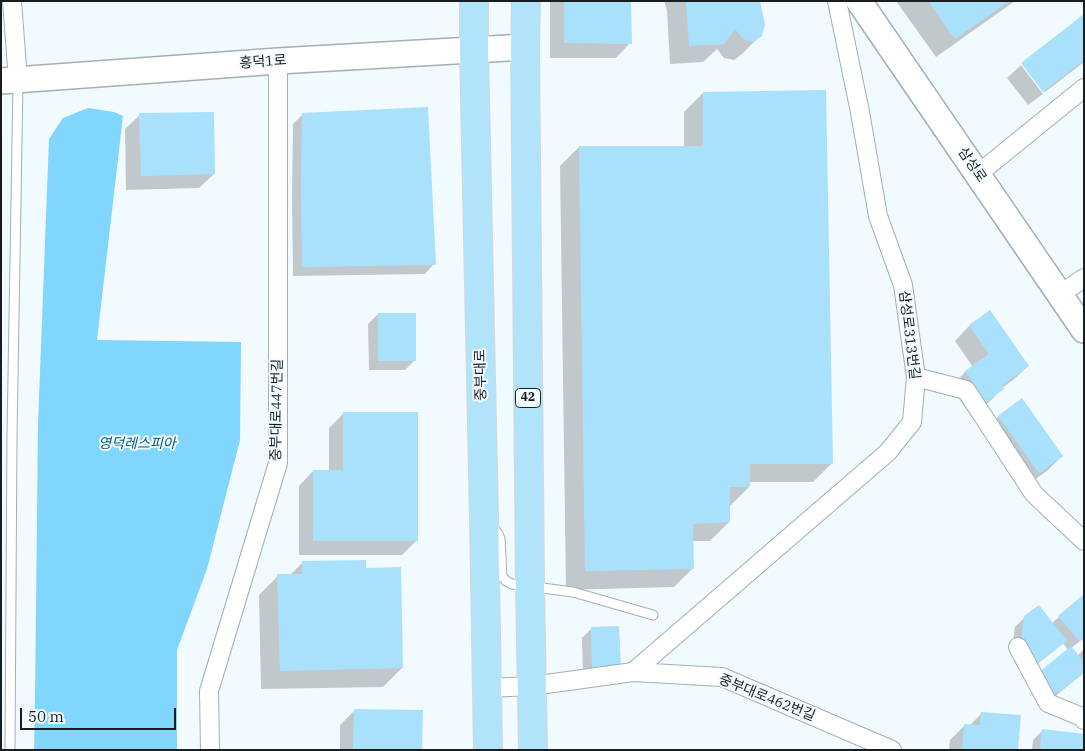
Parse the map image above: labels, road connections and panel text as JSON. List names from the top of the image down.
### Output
{
  "streets": {
    "main road": ["중부대로", "42"],
    "street": [
      "흥덕1로",
      "삼성로",
      "삼성로313번길",
      "중부대로447번길",
      "중부대로462번길"
    ]
  },
  "crossings": [
    ["흥덕1로", "중부대로"],
    ["흥덕1로", "42"],
    ["흥덕1로", "중부대로447번길"],
    ["삼성로313번길", "중부대로462번길"],
    ["중부대로", "중부대로462번길"],
    ["42", "중부대로462번길"]
  ],
  "parks": ["영덕레스피아"],
  "scale_bar": "50 m"
}
